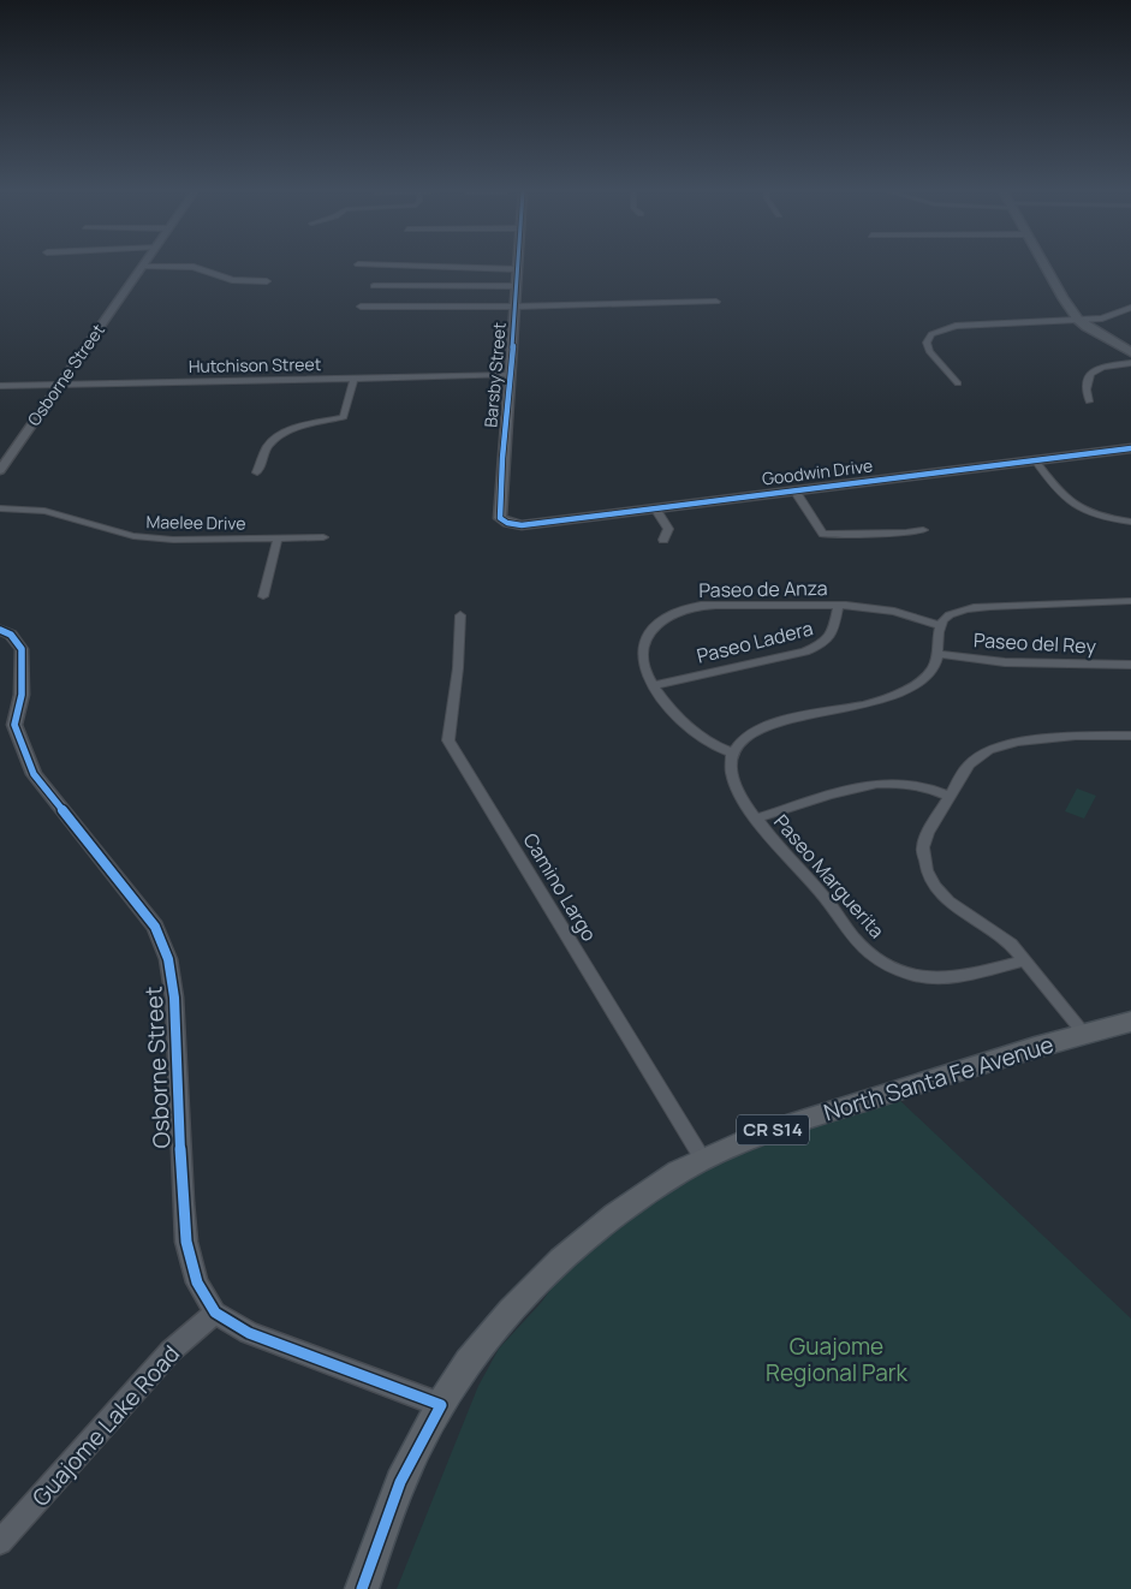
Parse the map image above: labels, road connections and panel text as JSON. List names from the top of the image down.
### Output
{
  "streets": {
    "main road": ["North Santa Fe Avenue", "CR S14"],
    "street": [
      "Hutchison Street",
      "Osborne Street",
      "Barsby Street",
      "Goodwin Drive",
      "Maelee Drive",
      "Paseo de Anza",
      "Paseo Ladera",
      "Paseo del Rey",
      "Paseo Marguerita",
      "Camino Largo",
      "Guajome Lake Road"
    ]
  },
  "crossings": [
    ["Hutchison Street", "Osborne Street"],
    ["Hutchison Street", "Barsby Street"],
    ["Osborne Street", "North Santa Fe Avenue"],
    ["Osborne Street", "Guajome Lake Road"],
    ["Barsby Street", "Goodwin Drive"],
    ["Paseo de Anza", "Paseo Ladera"],
    ["Paseo de Anza", "Paseo Marguerita"],
    ["Camino Largo", "North Santa Fe Avenue"]
  ],
  "parks": ["Guajome Regional Park"]
}
